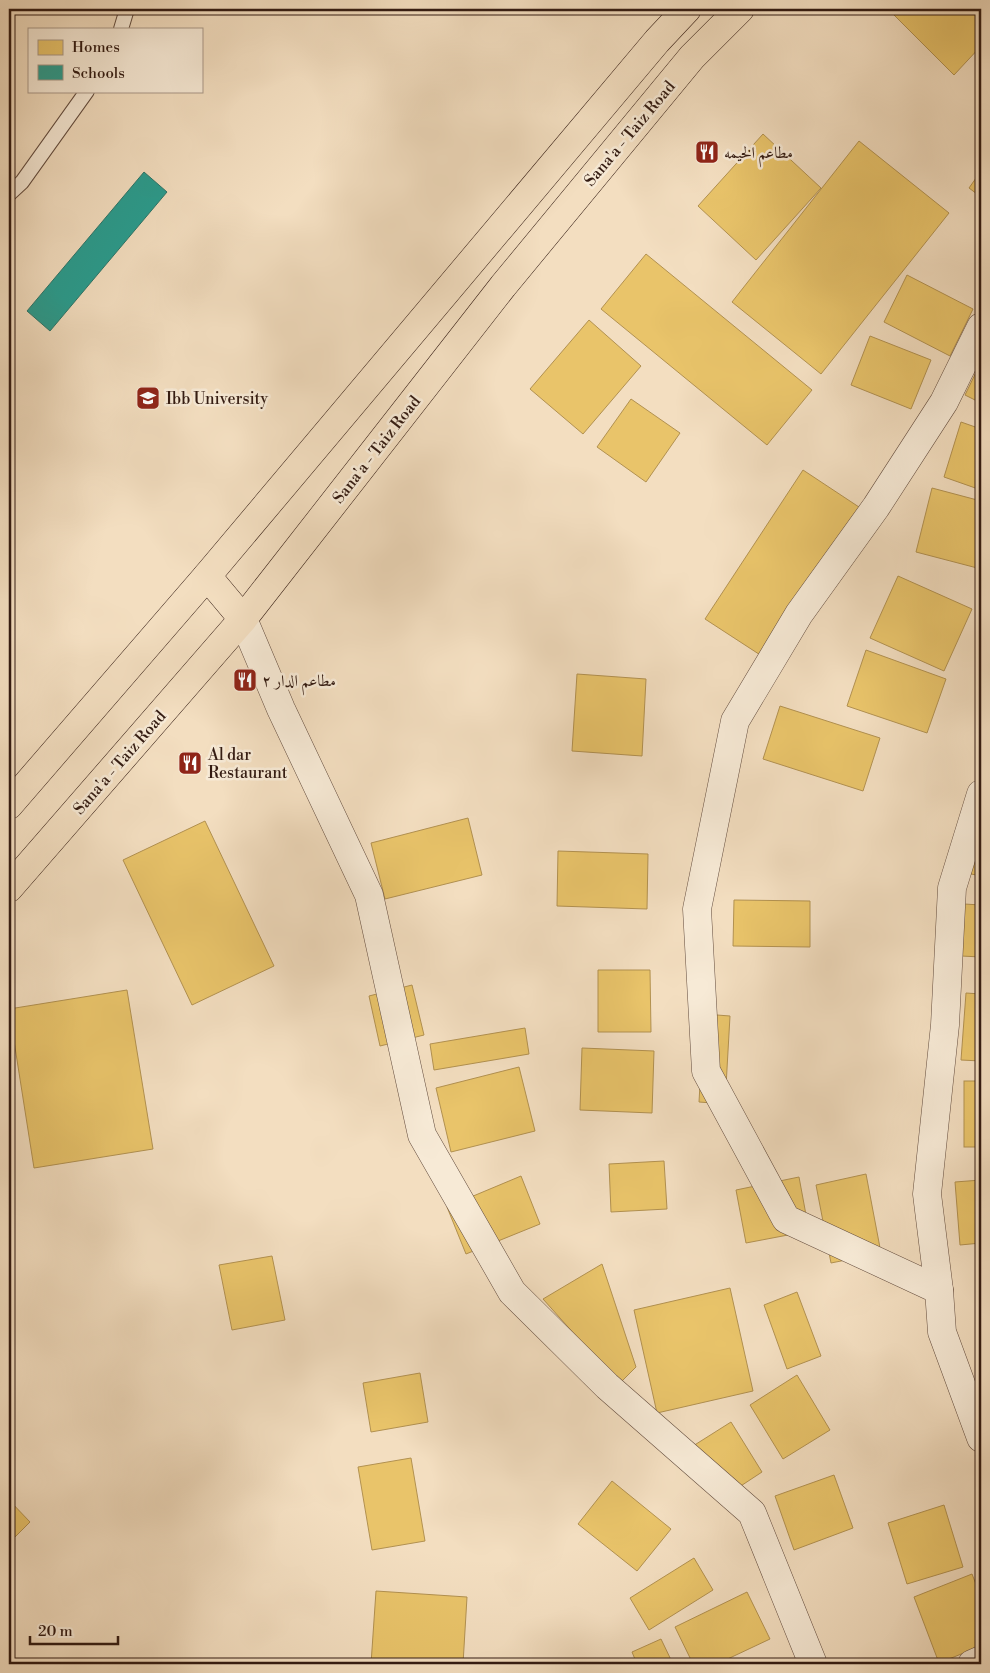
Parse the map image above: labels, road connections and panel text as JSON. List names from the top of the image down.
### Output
{
  "streets": {
    "highway": ["Sana'a - Taiz Road"]
  },
  "places": {
    "restaurant": ["مطاعم الخيمه", "مطاعم الدار ٢", "Al dar Restaurant"],
    "school or university": ["Ibb University"]
  },
  "legend": ["Homes", "Schools"],
  "scale_bar": "20 m"
}
